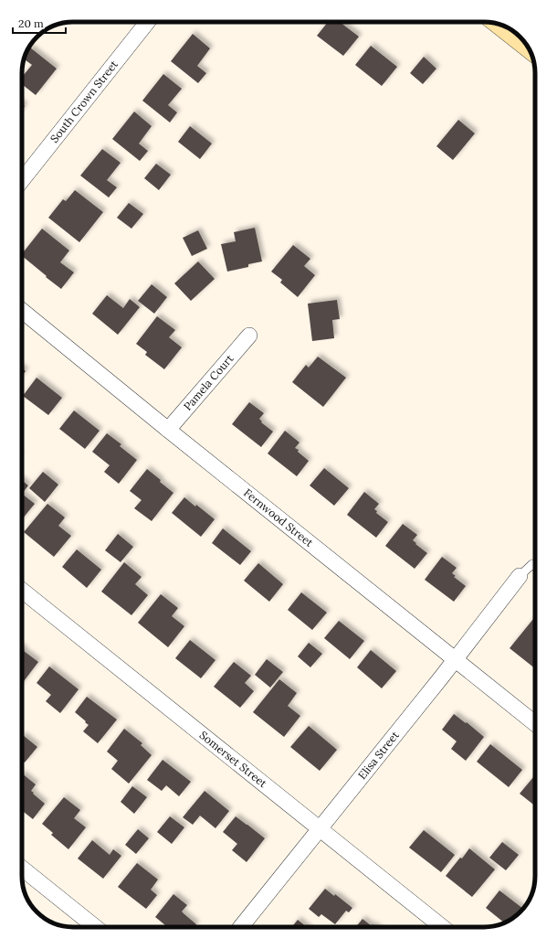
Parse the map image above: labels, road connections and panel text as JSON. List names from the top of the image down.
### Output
{
  "streets": {
    "street": [
      "South Crown Street",
      "Pamela Court",
      "Fernwood Street",
      "Elisa Street",
      "Somerset Street"
    ]
  },
  "crossings": [
    ["Pamela Court", "Fernwood Street"],
    ["Fernwood Street", "Elisa Street"],
    ["Elisa Street", "Somerset Street"]
  ],
  "scale_bar": "20 m"
}
